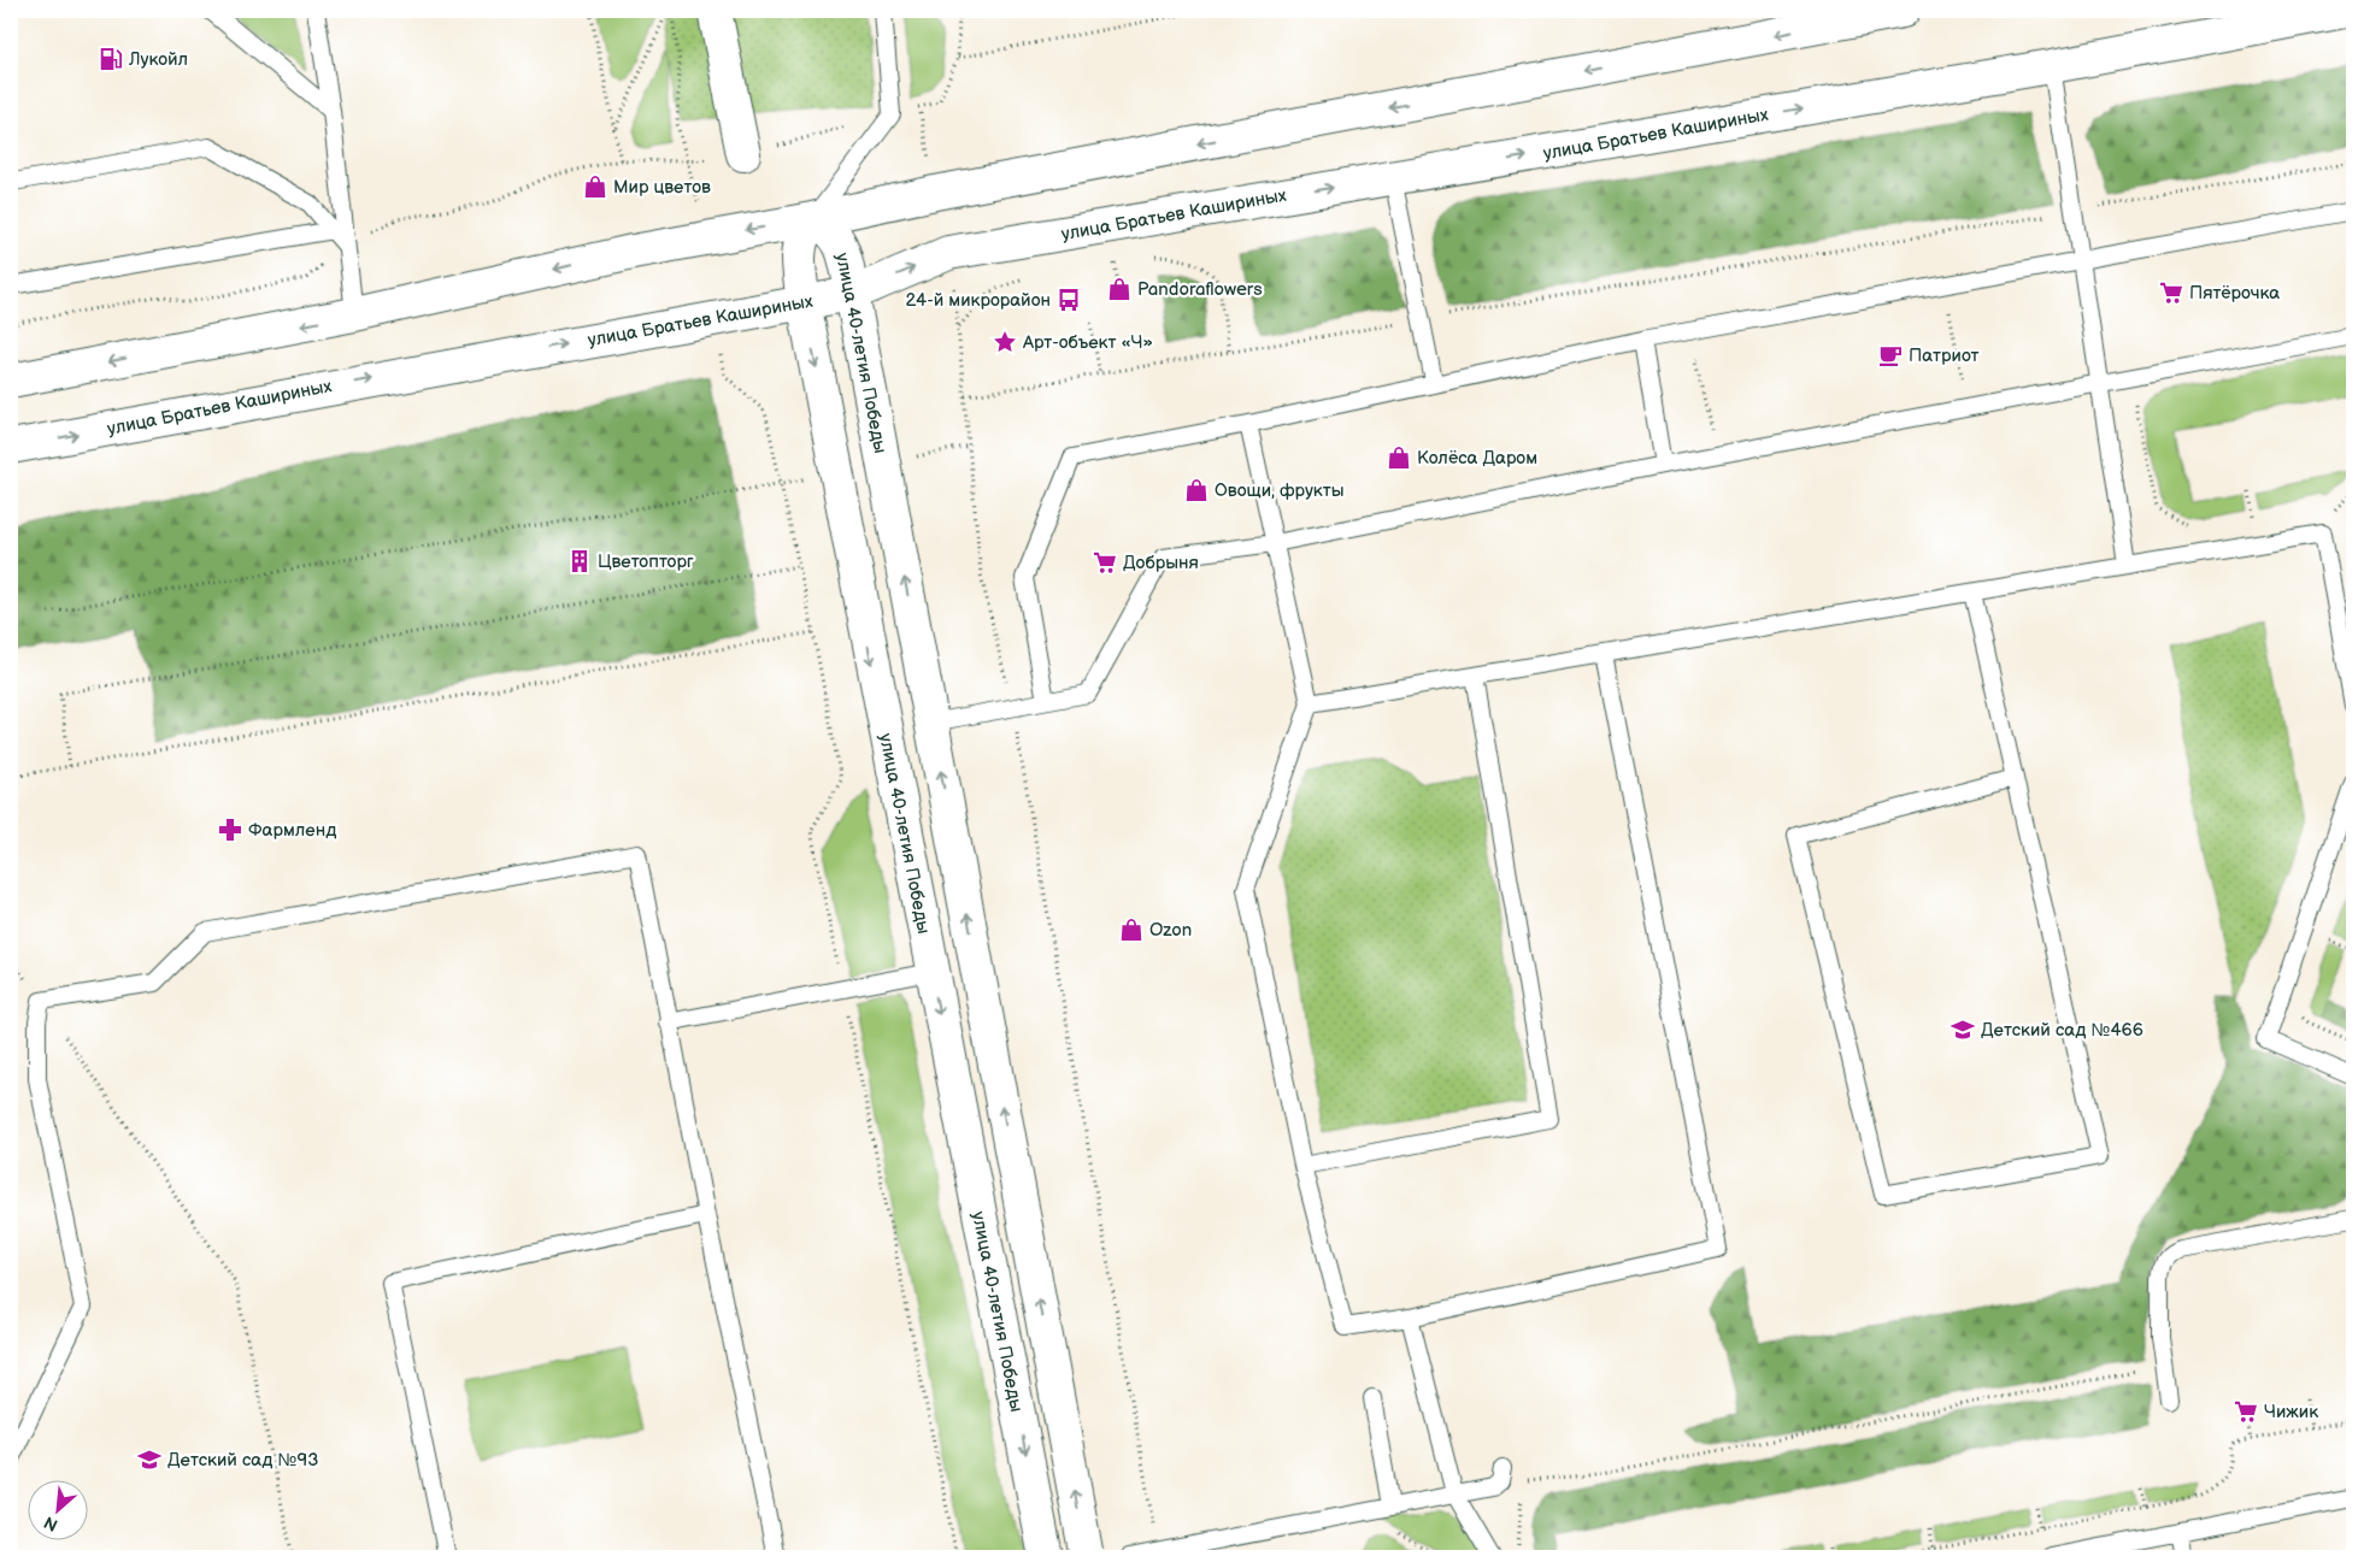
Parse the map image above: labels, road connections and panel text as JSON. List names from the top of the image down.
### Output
{
  "streets": {
    "main road": ["улица Братьев Кашириных", "улица 40-летия Победы"]
  },
  "crossings": [
    ["улица Братьев Кашириных", "улица 40-летия Победы"]
  ],
  "places": {
    "fuel station": ["Лукойл"],
    "shop": [
      "Мир цветов",
      "Pandoraflowers",
      "Колёса Даром",
      "Овощи, фрукты",
      "Ozon"
    ],
    "supermarket": ["Пятёрочка", "Добрыня", "Чижик"],
    "bus stop": ["24-й микрорайон"],
    "place": ["Арт-объект «Ч»"],
    "cafe": ["Патриот"],
    "building": ["Цветопторг"],
    "pharmacy": ["Фармленд"],
    "school or university": ["Детский сад №466", "Детский сад №93"]
  },
  "north": "bottom left"
}
